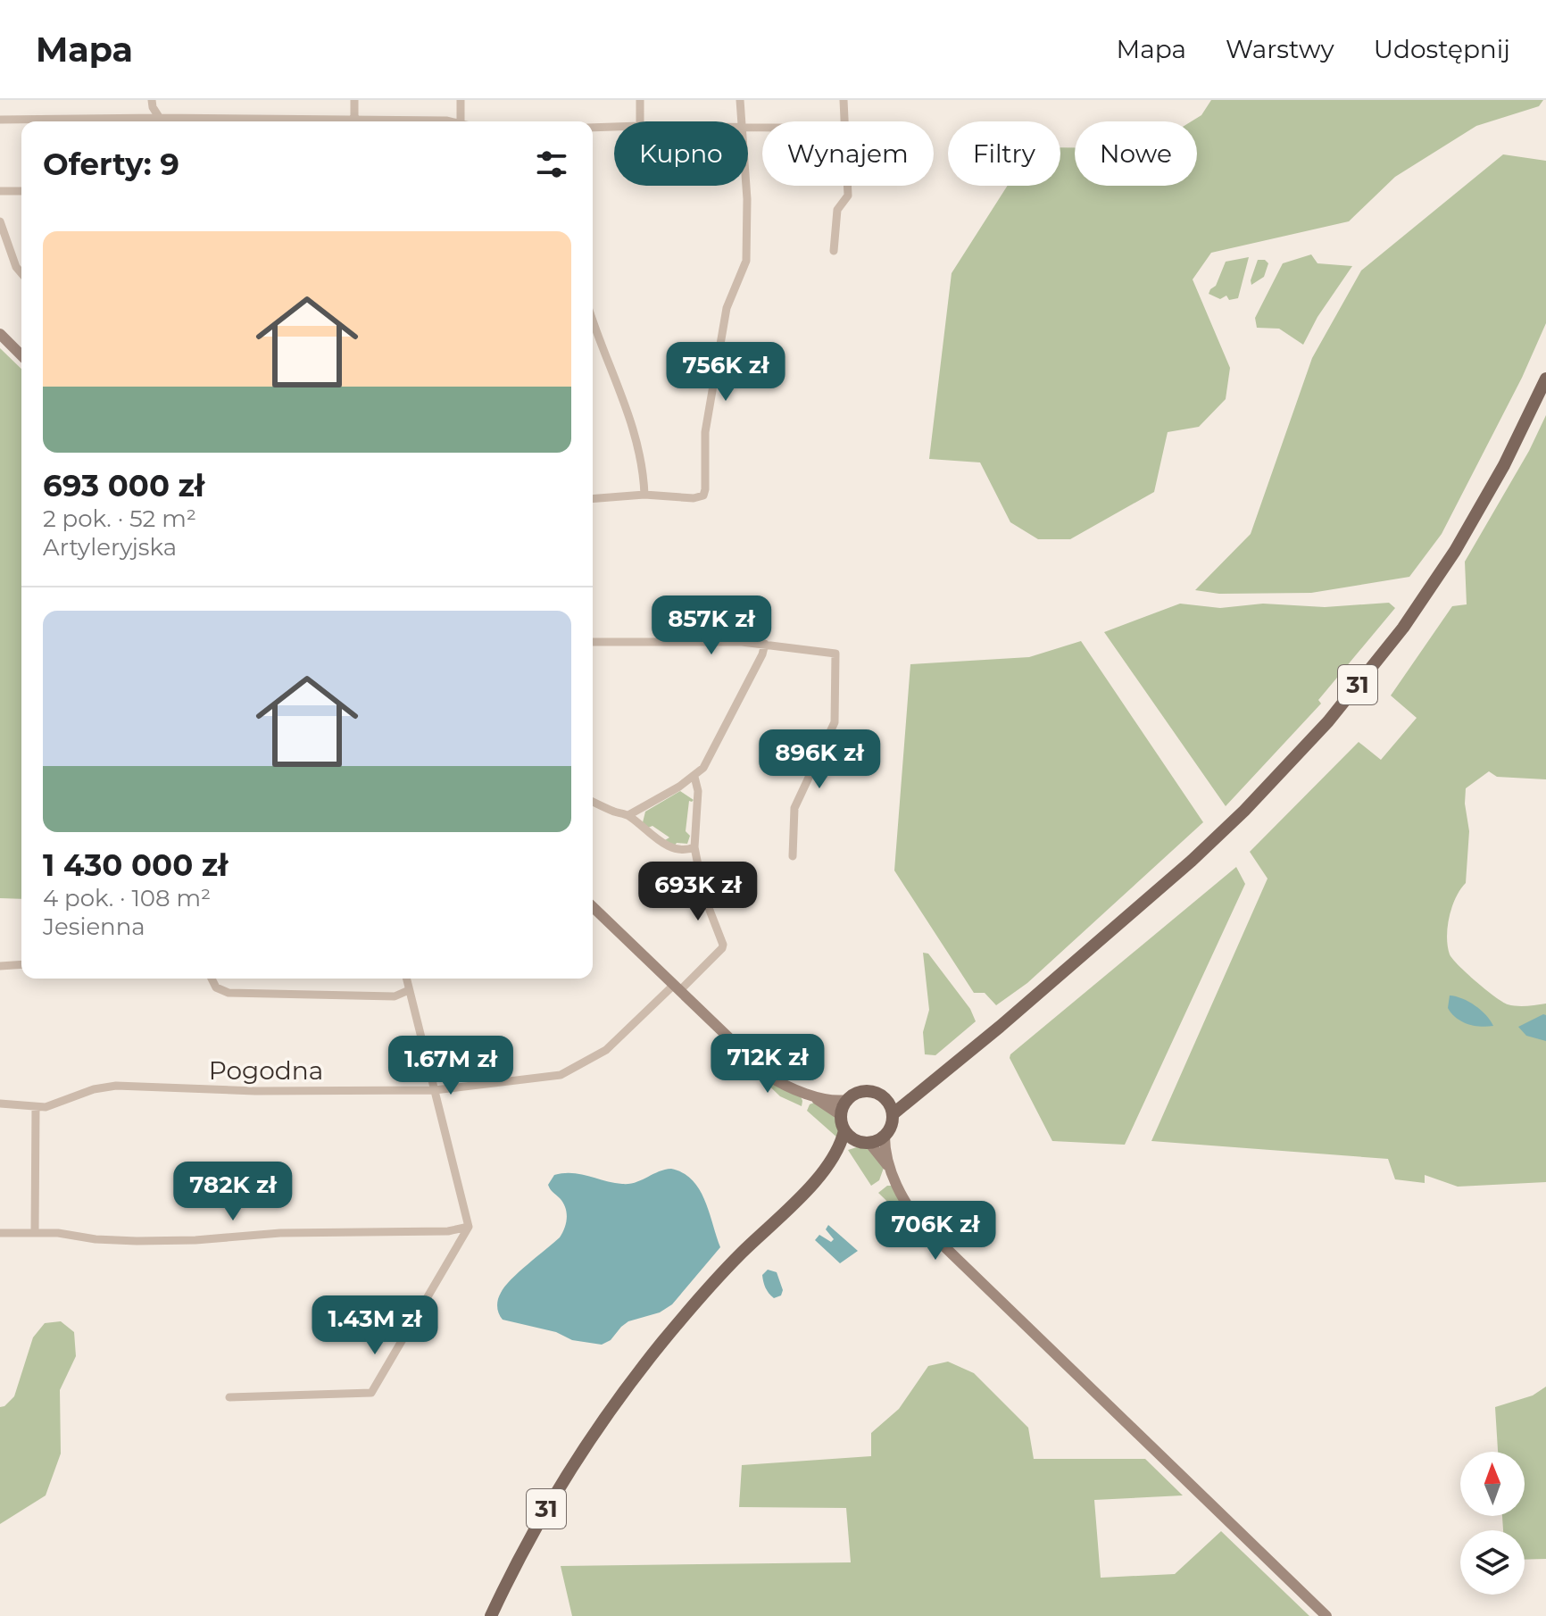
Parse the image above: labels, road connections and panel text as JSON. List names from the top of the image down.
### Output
{
  "streets": {
    "main road": ["31"],
    "street": ["Pogodna"]
  },
  "north": "top",
  "page": {
    "header": "Mapa",
    "nav": ["Mapa", "Warstwy", "Udostępnij"],
    "chip": [
      "Kupno",
      "Wynajem",
      "Filtry",
      "Nowe"
    ],
    "heading": "Oferty: 9",
    "list": [
      {
        "name": "693 000 zł",
        "note": "2 pok. · 52 m² · Artyleryjska"
      },
      {
        "name": "1 430 000 zł",
        "note": "4 pok. · 108 m² · Jesienna"
      }
    ],
    "price": [
      "756K zł",
      "857K zł",
      "896K zł",
      "693K zł",
      "712K zł",
      "1.67M zł",
      "782K zł",
      "706K zł",
      "1.43M zł"
    ]
  }
}
